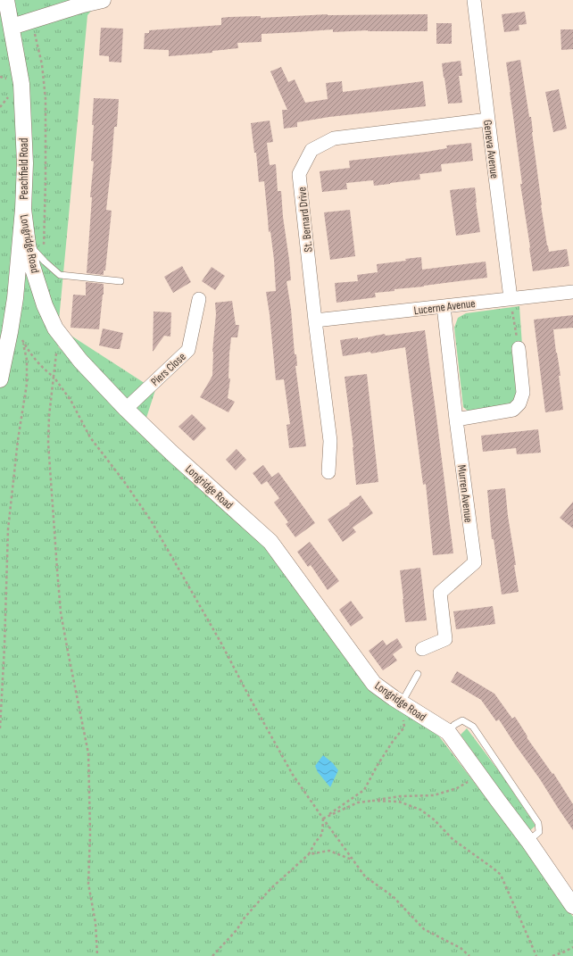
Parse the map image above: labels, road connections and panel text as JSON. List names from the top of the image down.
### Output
{
  "streets": {
    "street": [
      "Geneva Avenue",
      "Peachfield Road",
      "St. Bernard Drive",
      "Longridge Road",
      "Lucerne Avenue",
      "Piers Close",
      "Murren Avenue"
    ]
  },
  "crossings": [
    ["Geneva Avenue", "St. Bernard Drive"],
    ["Geneva Avenue", "Lucerne Avenue"],
    ["Peachfield Road", "Longridge Road"],
    ["St. Bernard Drive", "Lucerne Avenue"],
    ["Longridge Road", "Piers Close"],
    ["Lucerne Avenue", "Murren Avenue"]
  ]
}
